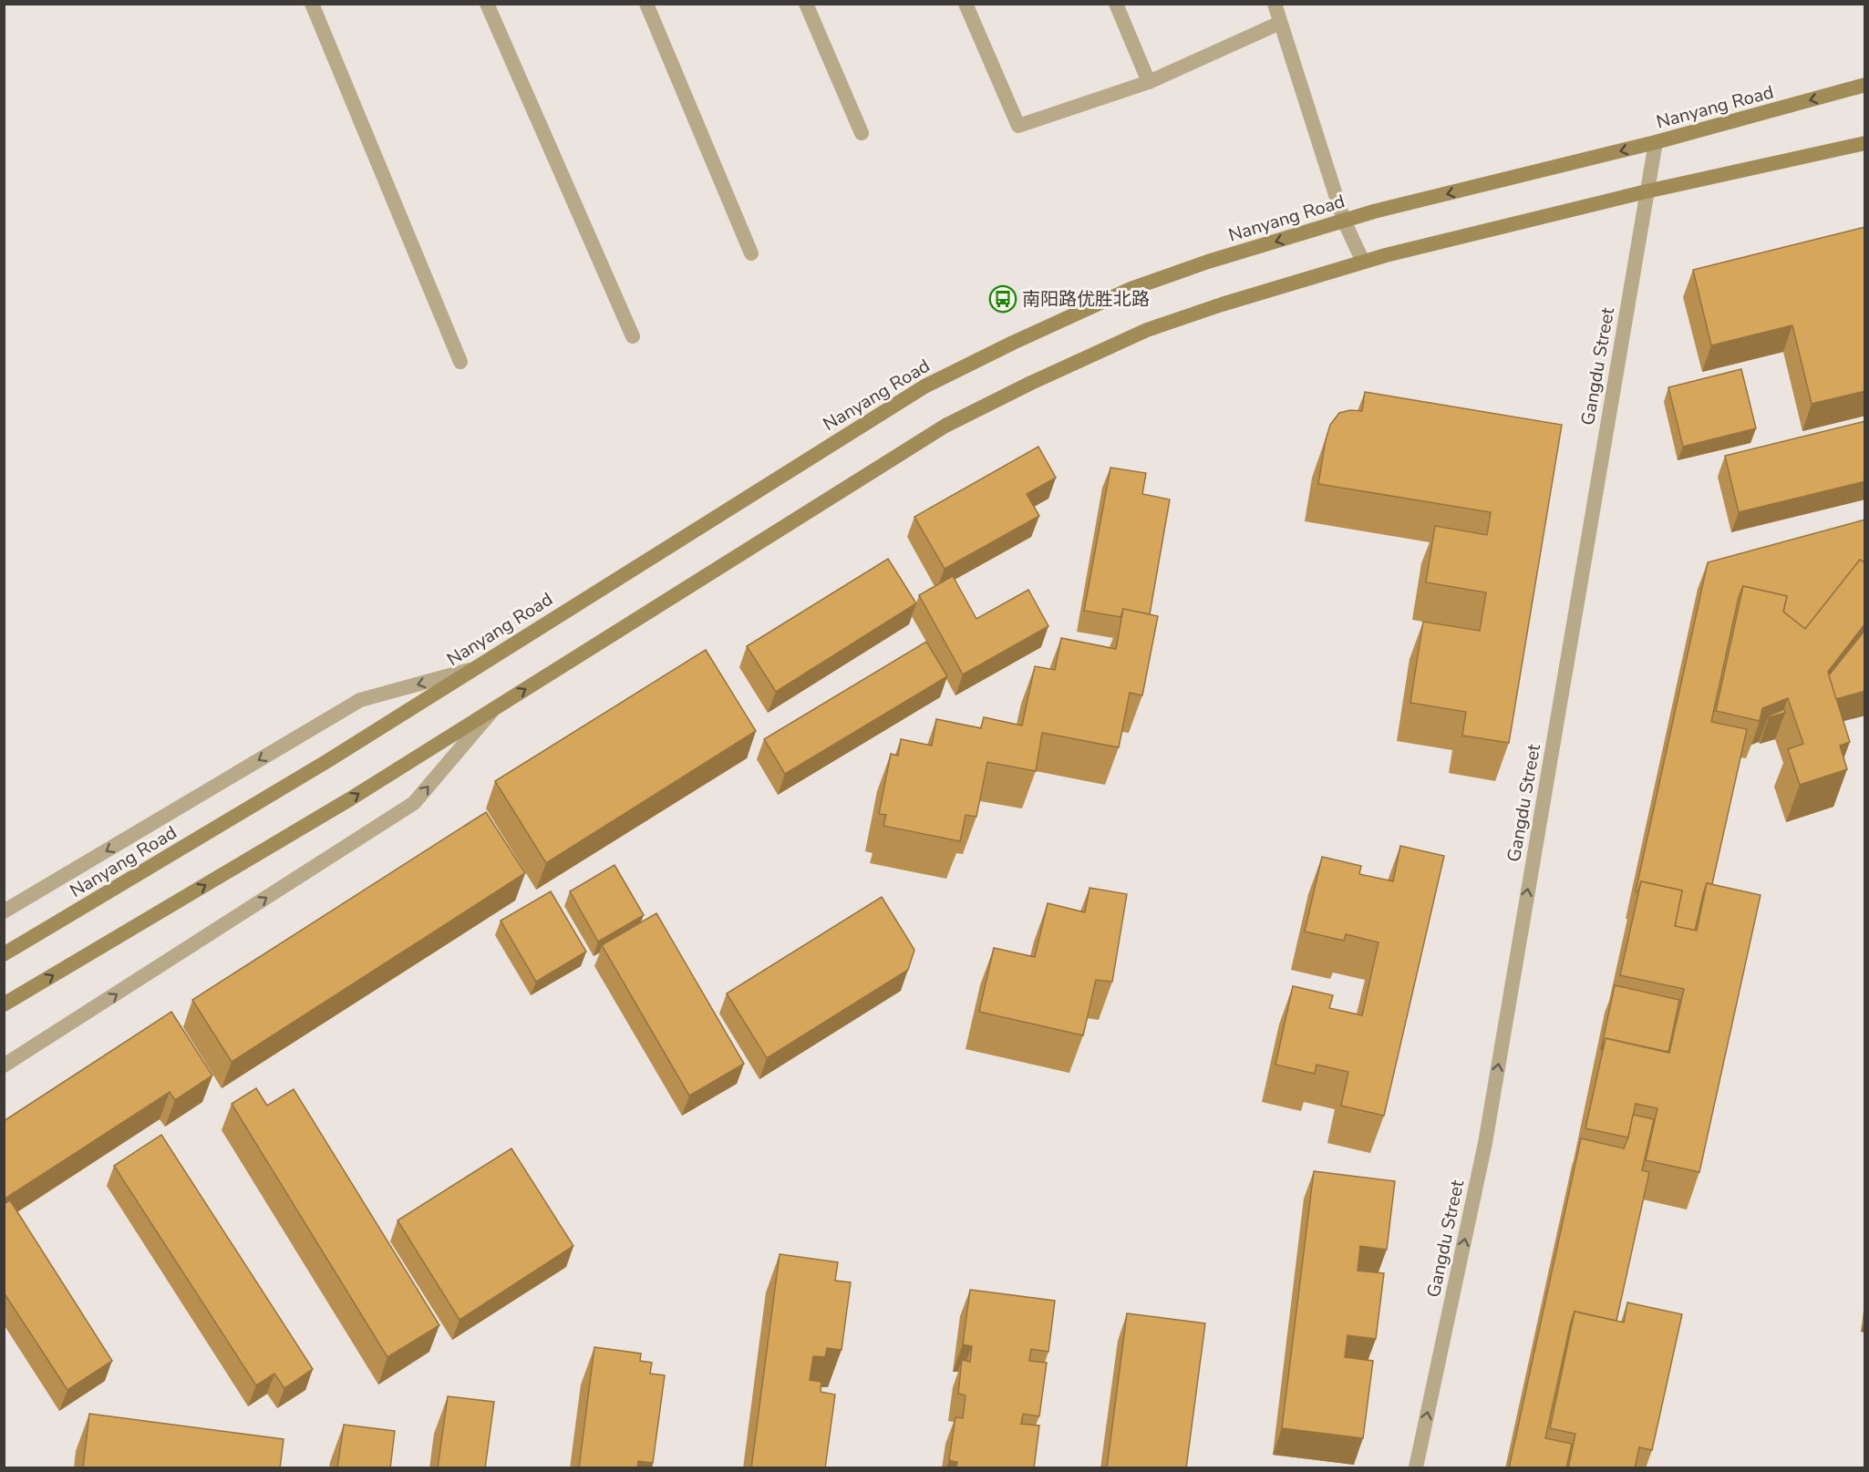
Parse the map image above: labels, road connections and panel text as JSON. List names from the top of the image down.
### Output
{
  "streets": {
    "main road": ["Nanyang Road"],
    "street": ["Gangdu Street"]
  },
  "crossings": [
    ["Nanyang Road", "Gangdu Street"]
  ],
  "one_way": ["Gangdu Street"],
  "places": {
    "bus stop": ["南阳路优胜北路"]
  }
}
